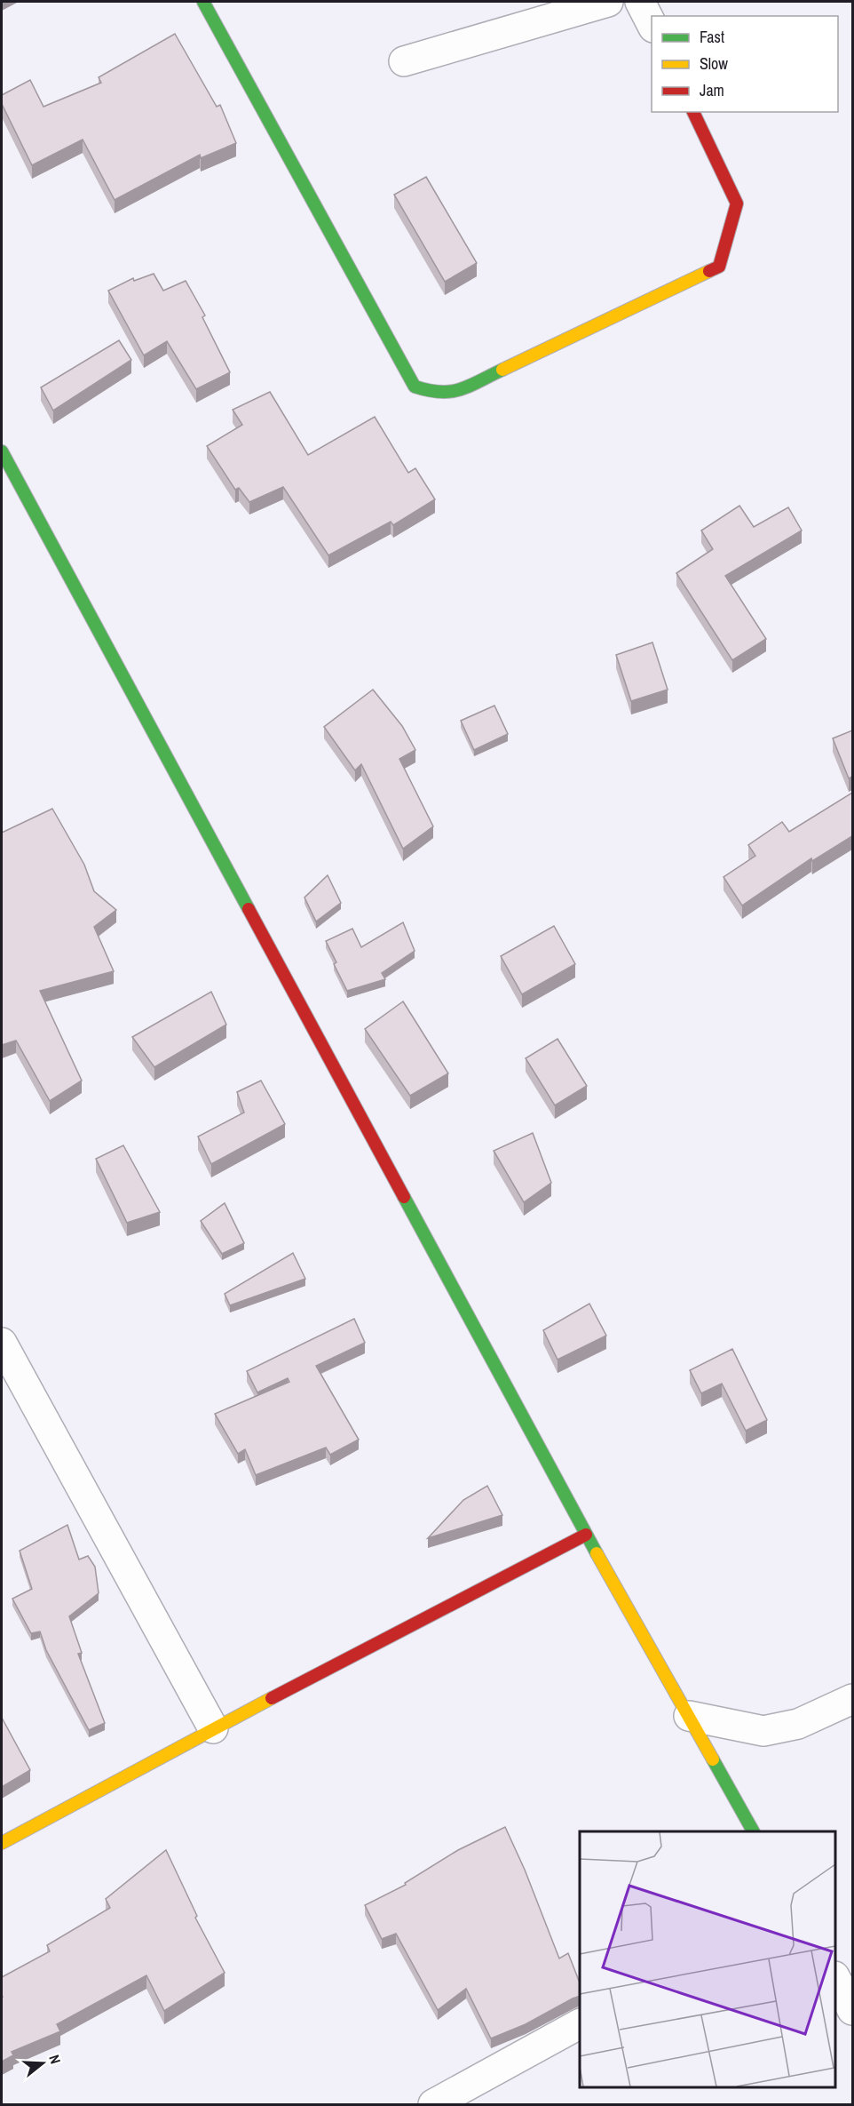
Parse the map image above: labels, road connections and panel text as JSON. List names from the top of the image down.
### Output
{
  "legend": ["Fast", "Slow", "Jam"],
  "north": "right"
}
